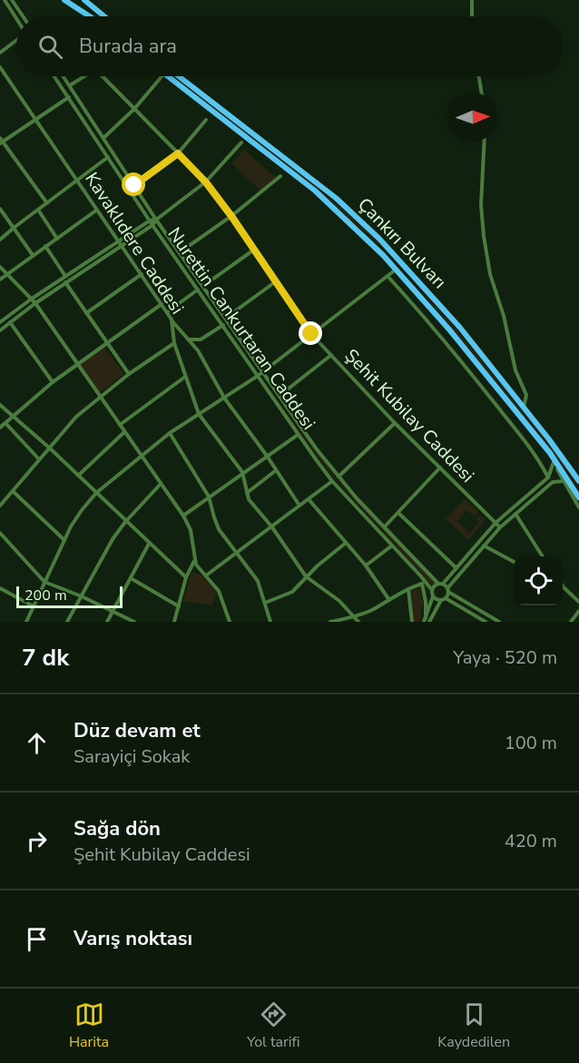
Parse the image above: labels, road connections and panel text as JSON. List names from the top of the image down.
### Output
{
  "streets": {
    "highway": ["Çankırı Bulvarı"],
    "street": ["Kavaklıdere Caddesi", "Nurettin Cankurtaran Caddesi", "Şehit Kubilay Caddesi"]
  },
  "scale_bar": "200 m",
  "north": "right",
  "page": {
    "search": "Burada ara",
    "scale": "200 m",
    "heading": ["7 dk", "Yaya · 520 m"],
    "list": [
      ["Düz devam et", "Sarayiçi Sokak", "100 m"],
      ["Sağa dön", "Şehit Kubilay Caddesi", "420 m"],
      "Varış noktası"
    ],
    "nav": ["Harita", "Yol tarifi", "Kaydedilen"]
  }
}
